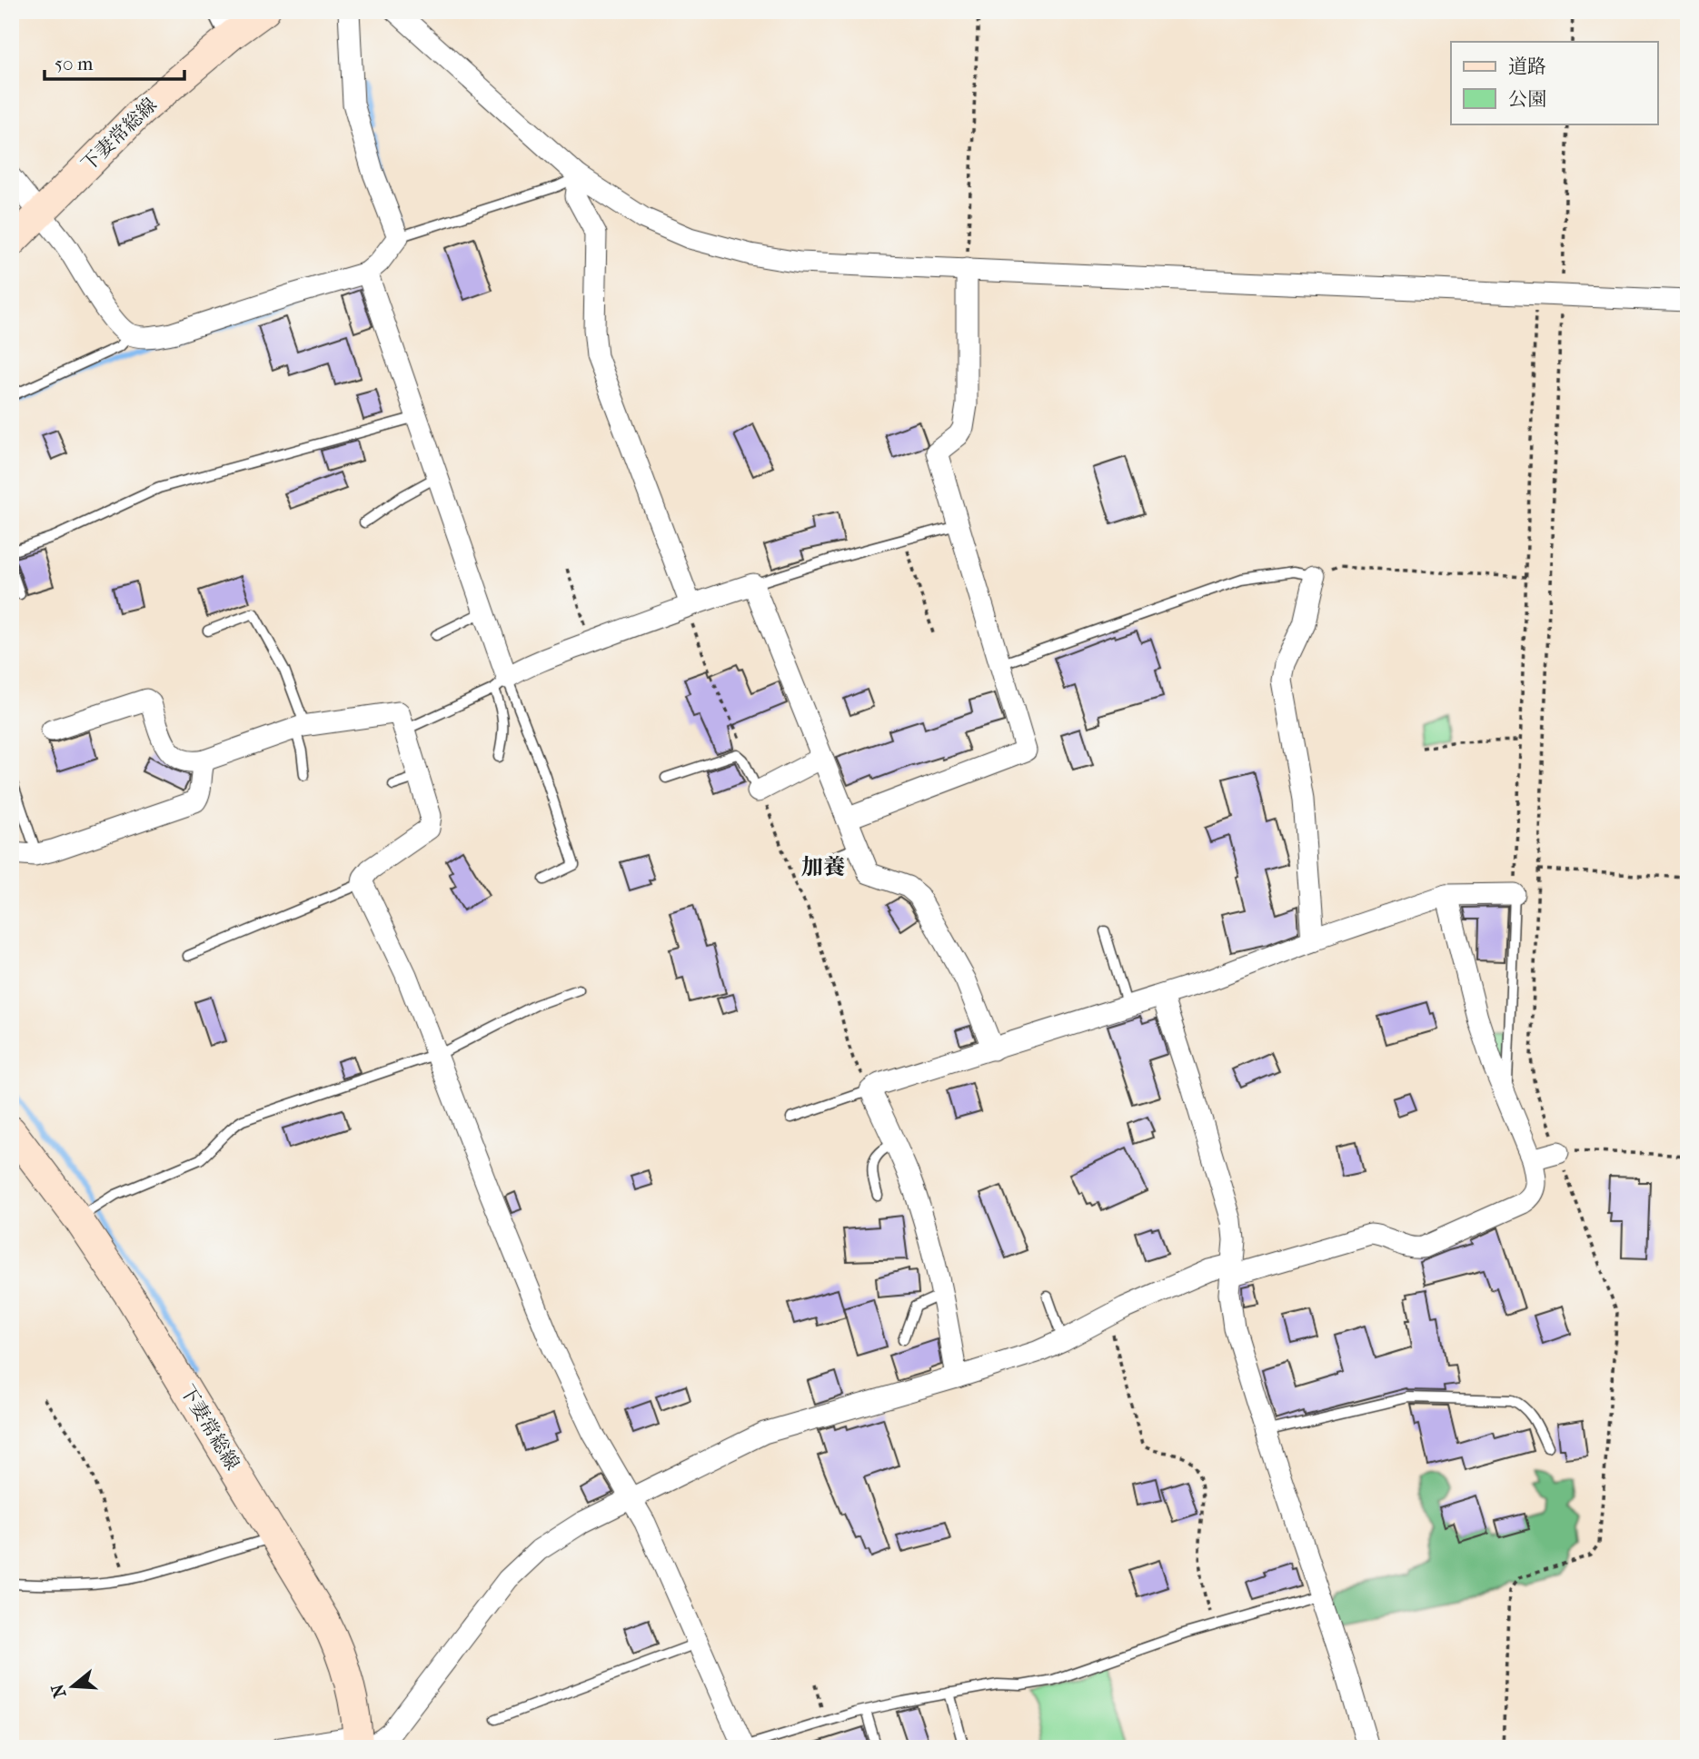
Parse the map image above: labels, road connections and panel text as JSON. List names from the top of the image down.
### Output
{
  "streets": {
    "main road": ["下妻常総線"]
  },
  "districts": ["加養"],
  "legend": ["道路", "公園"],
  "scale_bar": "50 m",
  "north": "left"
}
